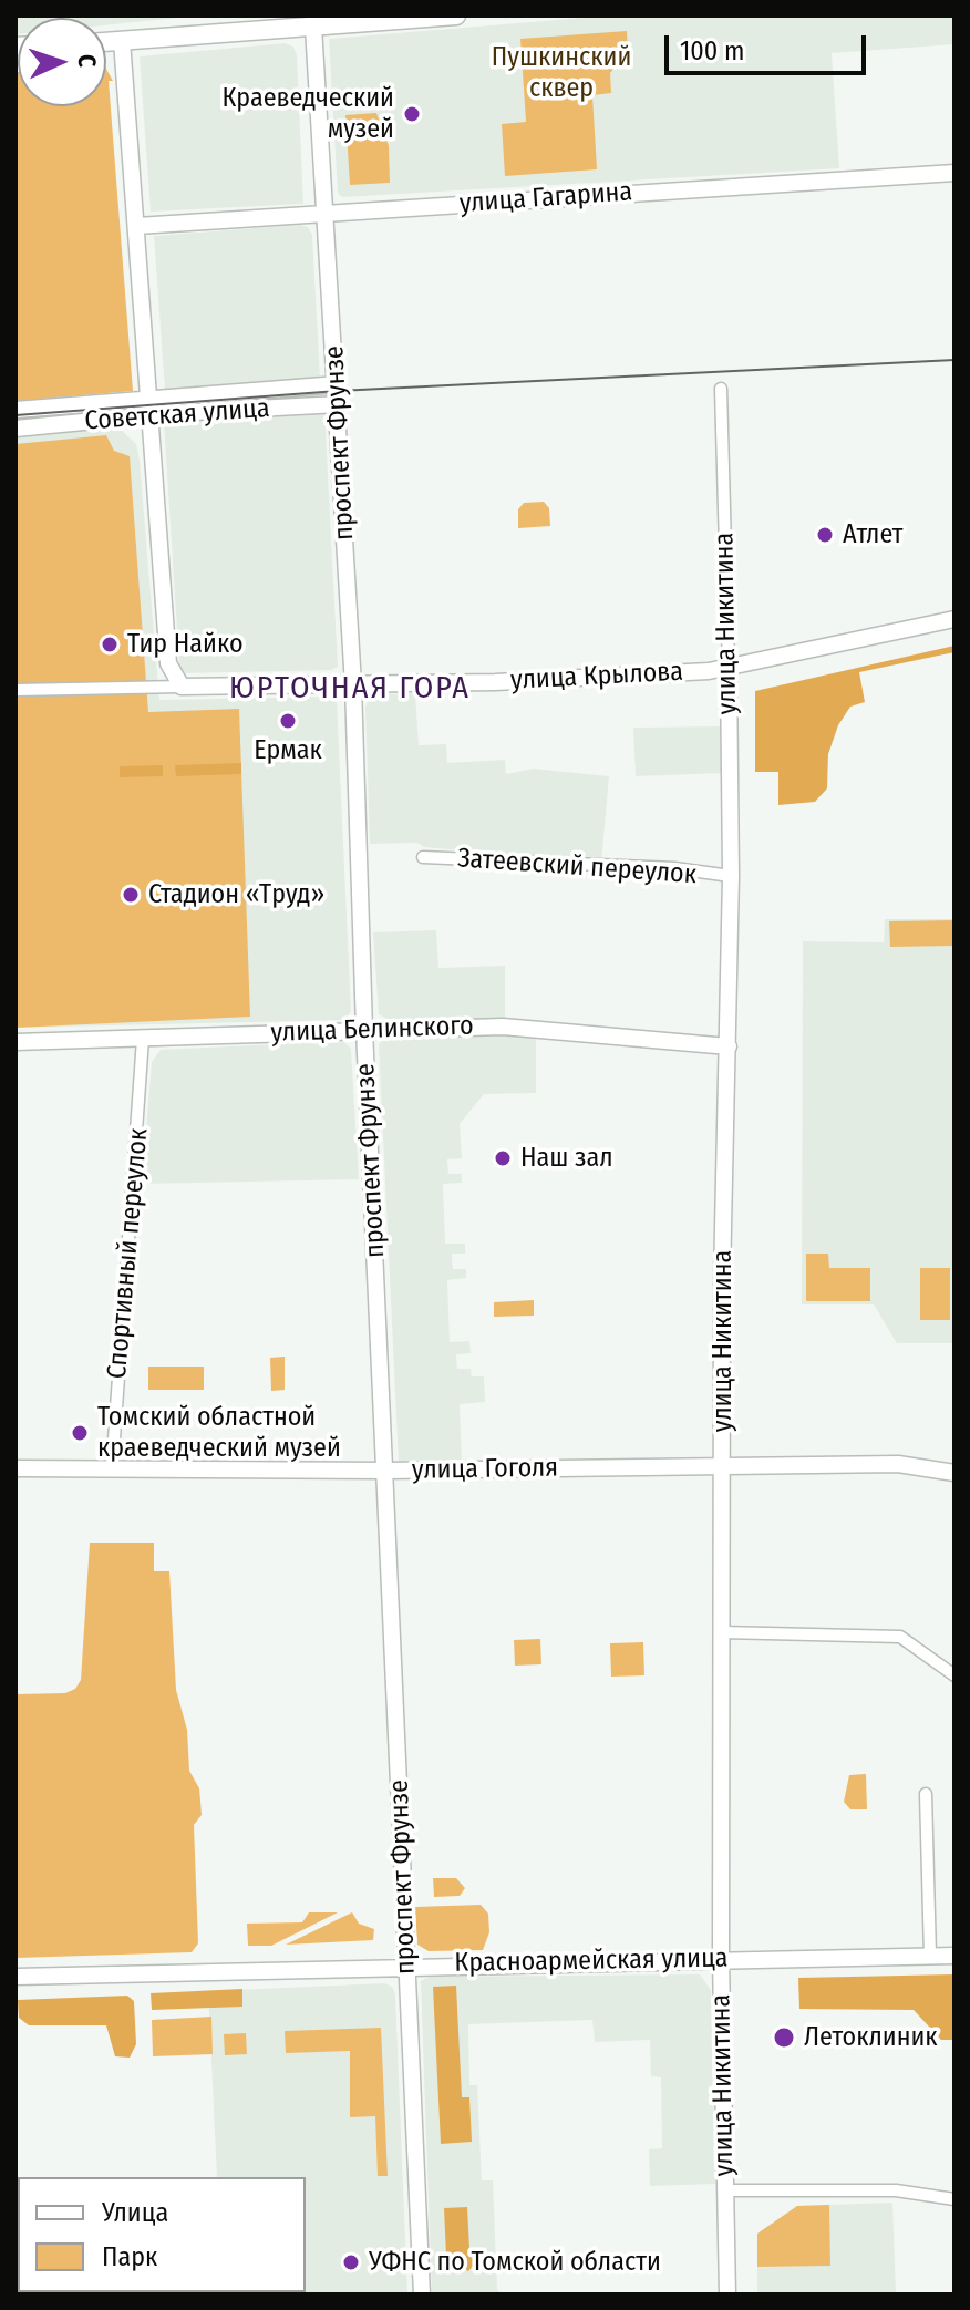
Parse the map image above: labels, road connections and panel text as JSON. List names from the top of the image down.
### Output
{
  "streets": {
    "street": [
      "улица Гагарина",
      "Советская улица",
      "проспект Фрунзе",
      "улица Никитина",
      "улица Крылова",
      "Затеевский переулок",
      "улица Белинского",
      "Спортивный переулок",
      "улица Гоголя",
      "Красноармейская улица"
    ]
  },
  "crossings": [
    ["улица Гагарина", "проспект Фрунзе"],
    ["Советская улица", "проспект Фрунзе"],
    ["проспект Фрунзе", "улица Крылова"],
    ["проспект Фрунзе", "улица Белинского"],
    ["проспект Фрунзе", "улица Гоголя"],
    ["проспект Фрунзе", "Красноармейская улица"],
    ["улица Никитина", "улица Крылова"],
    ["улица Никитина", "Затеевский переулок"],
    ["улица Никитина", "улица Белинского"],
    ["улица Никитина", "улица Гоголя"],
    ["улица Никитина", "Красноармейская улица"],
    ["улица Белинского", "Спортивный переулок"],
    ["Спортивный переулок", "улица Гоголя"]
  ],
  "districts": ["ЮРТОЧНАЯ ГОРА"],
  "parks": ["Пушкинский сквер"],
  "places": [
    "Краеведческий музей",
    "Атлет",
    "Тир Найко",
    "Ермак",
    "Стадион «Труд»",
    "Наш зал",
    "Томский областной краеведческий музей",
    "Летоклиник",
    "УФНС по Томской области"
  ],
  "legend": ["Улица", "Парк"],
  "scale_bar": "100 m",
  "north": "right"
}
